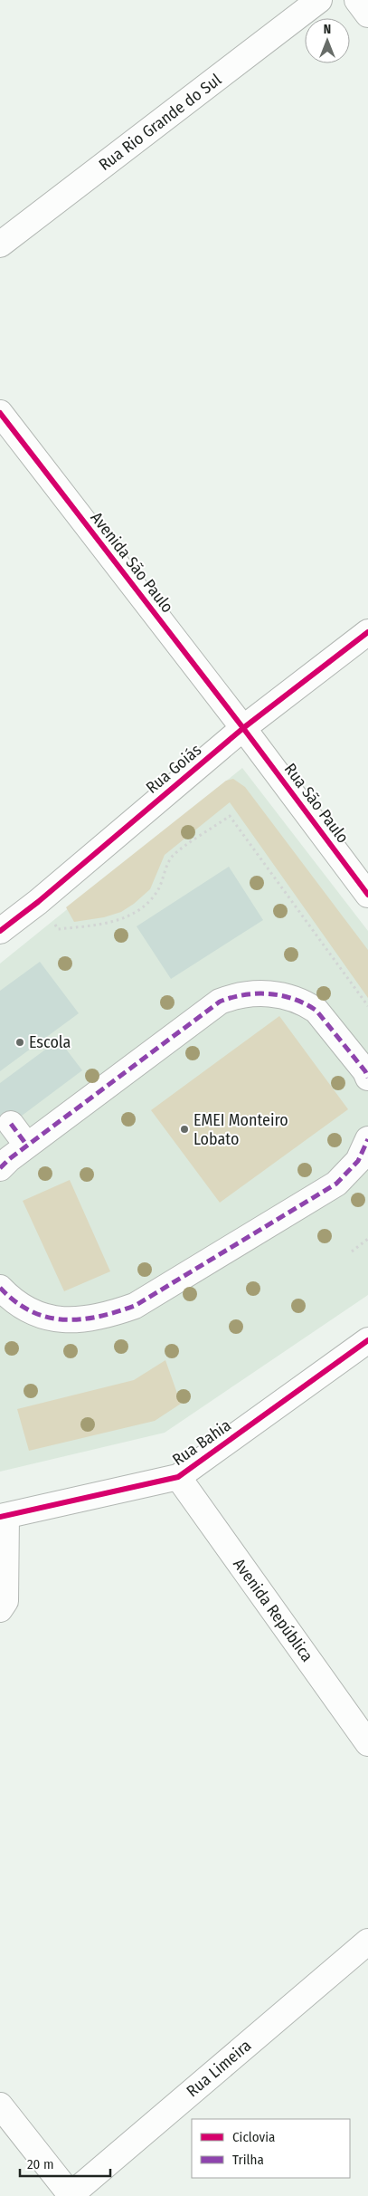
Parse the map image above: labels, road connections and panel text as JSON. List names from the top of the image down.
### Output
{
  "streets": {
    "street": [
      "Rua Rio Grande do Sul",
      "Avenida São Paulo",
      "Rua Goiás",
      "Rua São Paulo",
      "Rua Bahia",
      "Avenida República",
      "Rua Limeira"
    ]
  },
  "crossings": [
    ["Avenida São Paulo", "Rua Goiás"],
    ["Avenida São Paulo", "Rua São Paulo"],
    ["Rua Goiás", "Rua São Paulo"],
    ["Rua Bahia", "Avenida República"]
  ],
  "places": ["Escola", "EMEI Monteiro Lobato"],
  "legend": ["Ciclovia", "Trilha"],
  "scale_bar": "20 m",
  "north": "top"
}
